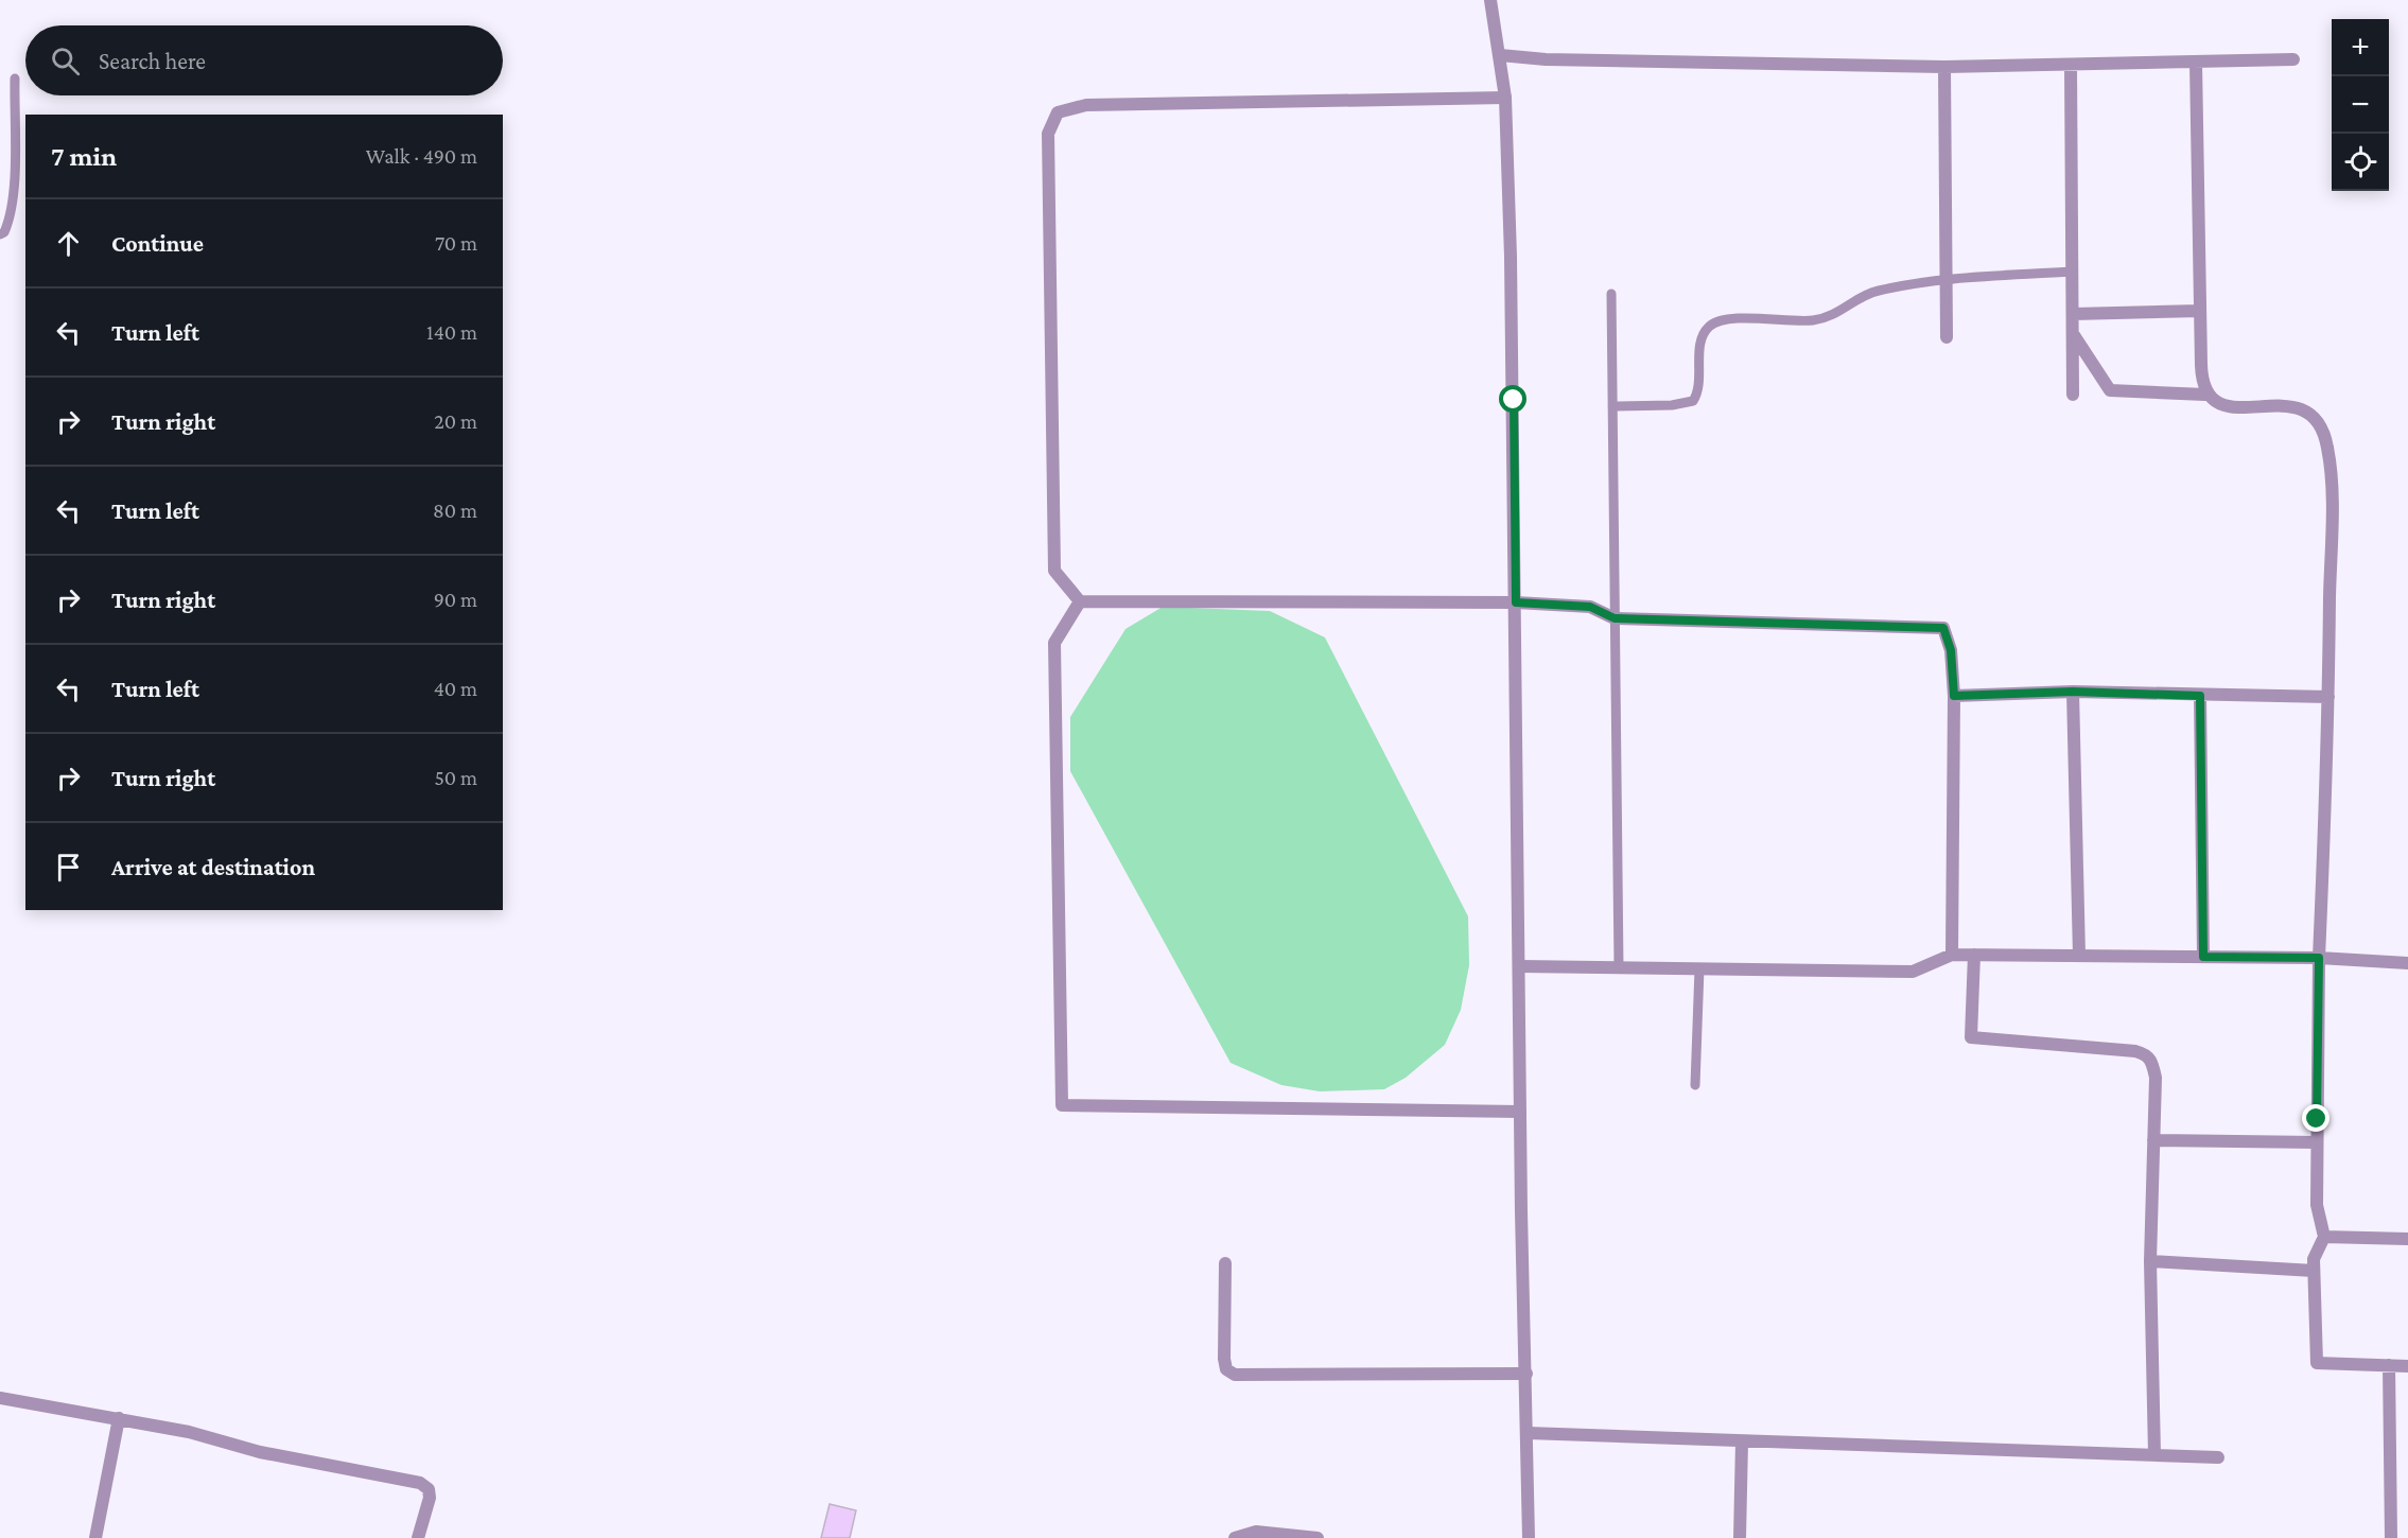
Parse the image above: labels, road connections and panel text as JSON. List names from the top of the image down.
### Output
{
  "page": {
    "map_buttons": ["+", "−"],
    "search": "Search here",
    "heading": ["7 min", "Walk · 490 m"],
    "list": [
      ["Continue", "70 m"],
      ["Turn left", "140 m"],
      ["Turn right", "20 m"],
      ["Turn left", "80 m"],
      ["Turn right", "90 m"],
      ["Turn left", "40 m"],
      ["Turn right", "50 m"],
      "Arrive at destination"
    ]
  }
}
